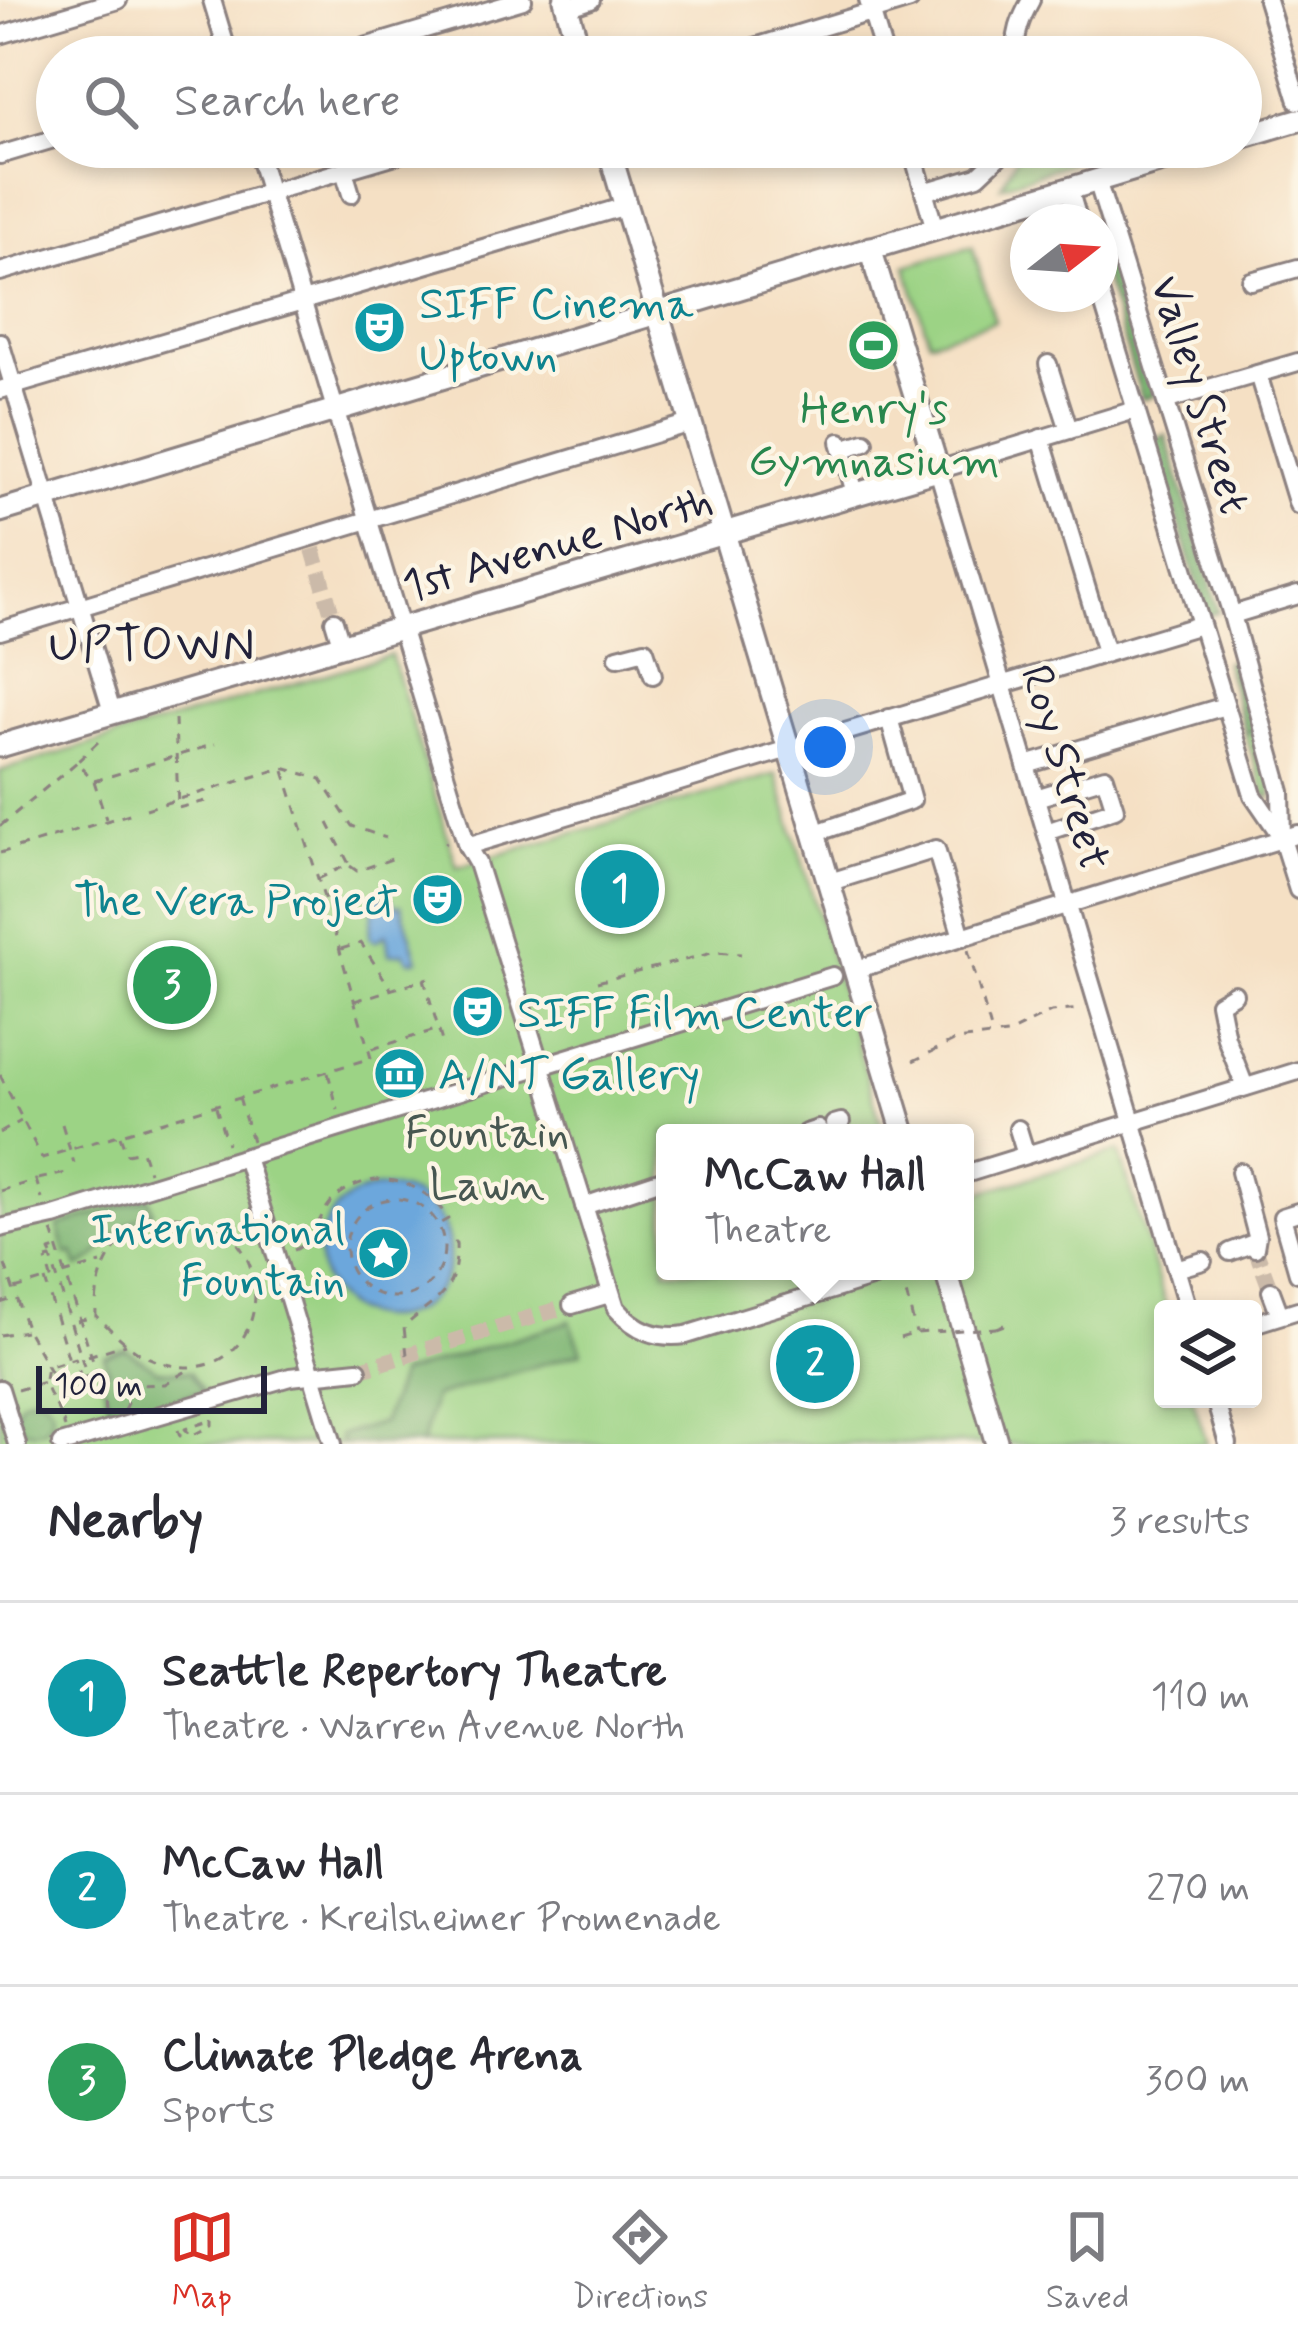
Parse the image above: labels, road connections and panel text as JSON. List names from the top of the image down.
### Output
{
  "streets": {
    "main road": ["1st Avenue North", "Roy Street"],
    "street": ["Valley Street"]
  },
  "crossings": [
    ["Valley Street", "1st Avenue North"],
    ["1st Avenue North", "Roy Street"]
  ],
  "districts": ["UPTOWN"],
  "parks": ["Fountain Lawn"],
  "places": {
    "theatre": ["SIFF Cinema Uptown", "The Vera Project", "SIFF Film Center"],
    "sports": ["Henry's Gymnasium"],
    "museum": ["A/NT Gallery"],
    "place": ["International Fountain"]
  },
  "scale_bar": "100 m",
  "north": "right",
  "page": {
    "search": "Search here",
    "pins": ["1", "3", "2"],
    "popup": ["McCaw Hall", "Theatre"],
    "scale": "100 m",
    "heading": ["Nearby", "3 results"],
    "list": [
      {
        "mark": "1",
        "name": "Seattle Repertory Theatre",
        "note": "Theatre · Warren Avenue North",
        "value": "110 m"
      },
      {
        "mark": "2",
        "name": "McCaw Hall",
        "note": "Theatre · Kreilsheimer Promenade",
        "value": "270 m"
      },
      {
        "mark": "3",
        "name": "Climate Pledge Arena",
        "note": "Sports",
        "value": "300 m"
      }
    ],
    "nav": ["Map", "Directions", "Saved"]
  }
}
